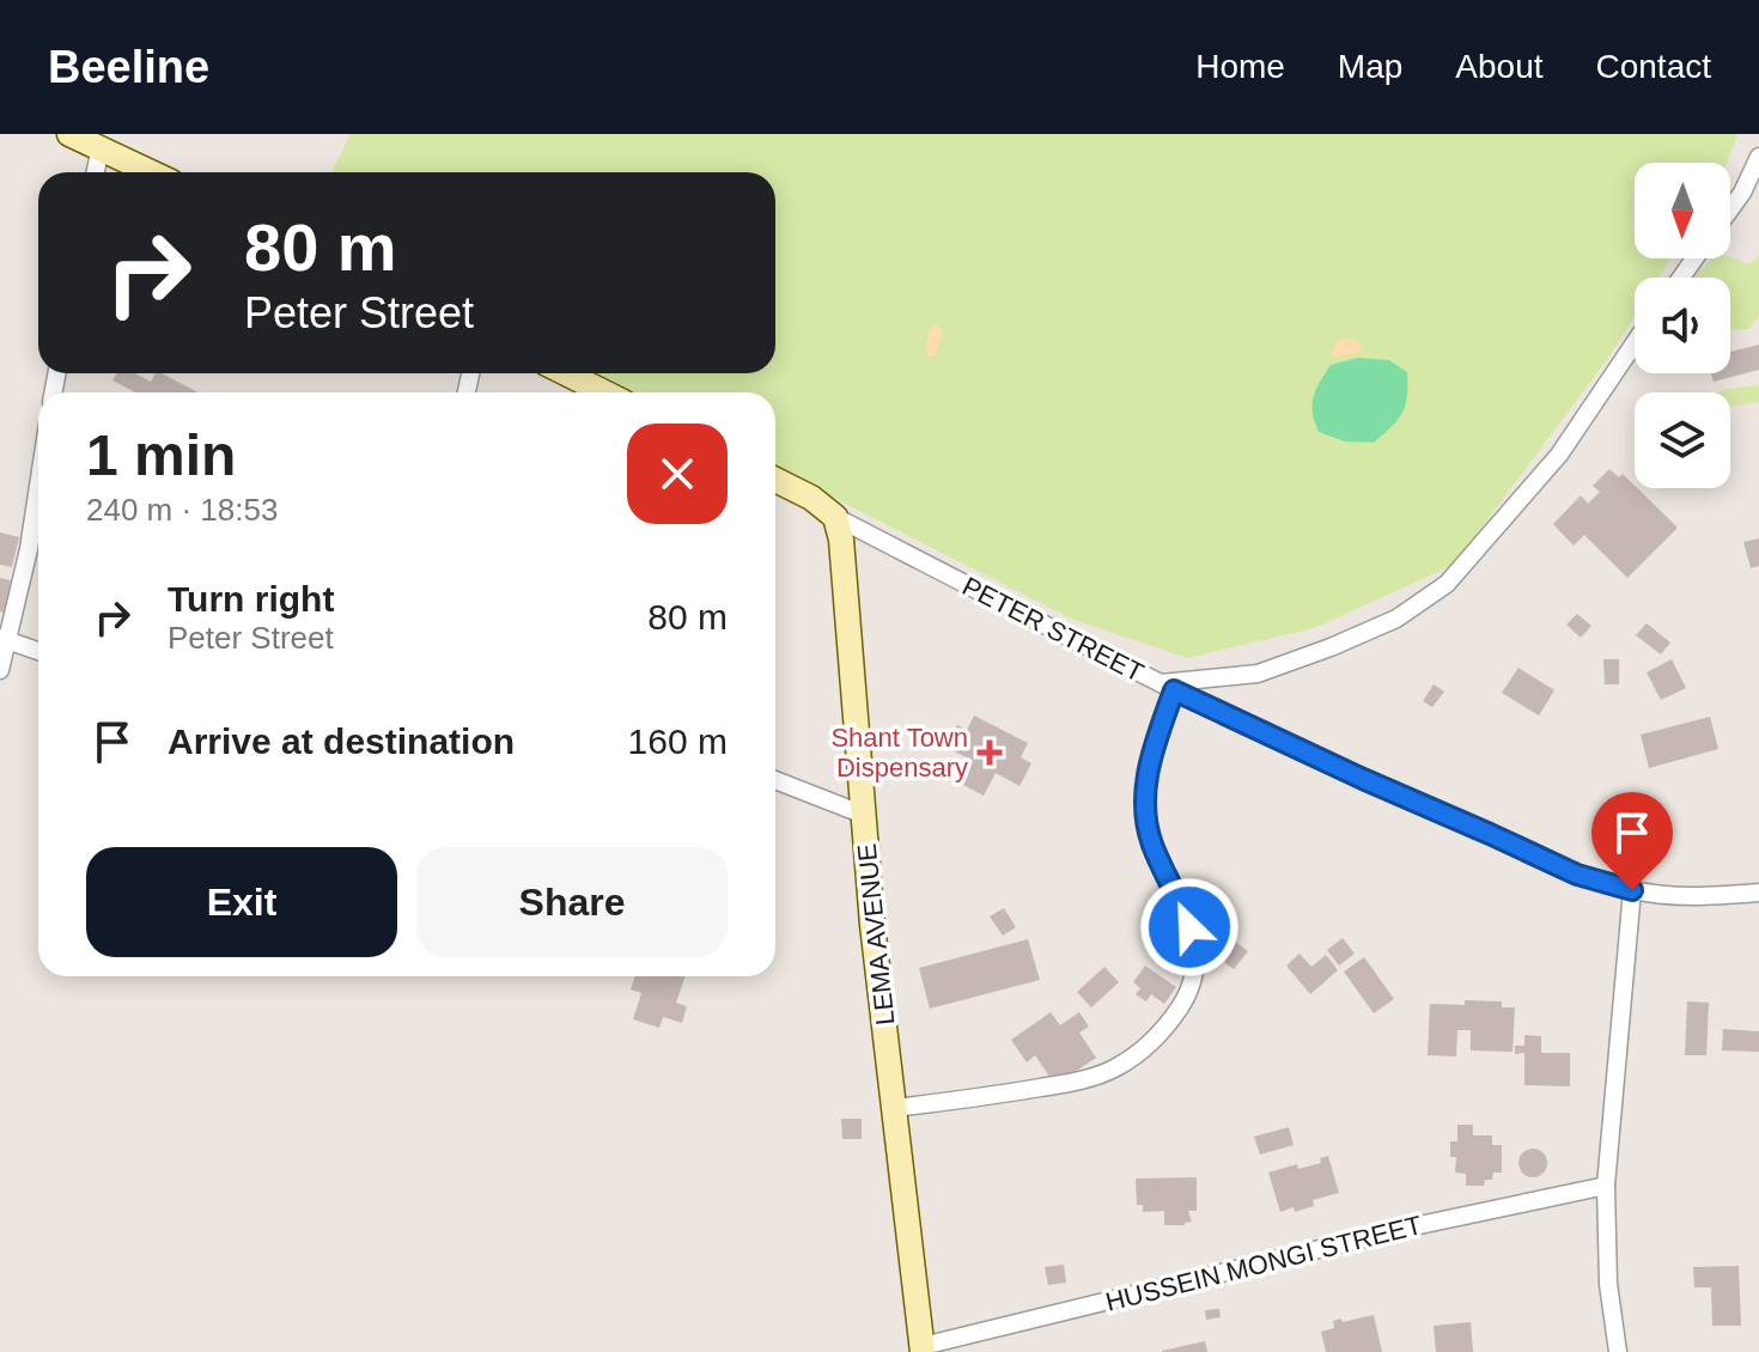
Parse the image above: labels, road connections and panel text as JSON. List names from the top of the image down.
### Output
{
  "streets": {
    "main road": ["LEMA AVENUE"],
    "street": ["PETER STREET", "HUSSEIN MONGI STREET"]
  },
  "crossings": [
    ["PETER STREET", "LEMA AVENUE"],
    ["LEMA AVENUE", "HUSSEIN MONGI STREET"]
  ],
  "places": {
    "health": ["Shant Town Dispensary"]
  },
  "north": "bottom",
  "page": {
    "header": "Beeline",
    "nav": [
      "Home",
      "Map",
      "About",
      "Contact"
    ],
    "turn": ["80 m", "Peter Street"],
    "heading": ["1 min", "240 m · 18:53"],
    "list": [
      {
        "name": "Turn right",
        "note": "Peter Street",
        "value": "80 m"
      },
      {
        "name": "Arrive at destination",
        "value": "160 m"
      }
    ],
    "buttons": ["Exit", "Share"]
  }
}
